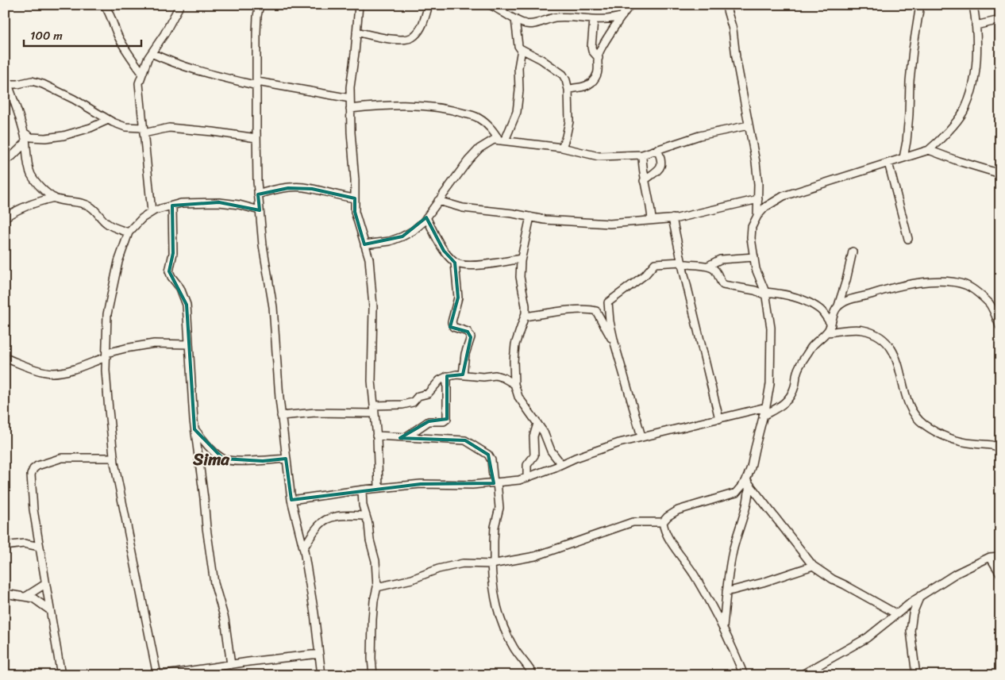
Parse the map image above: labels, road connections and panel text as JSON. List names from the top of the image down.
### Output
{
  "districts": ["Sima"],
  "scale_bar": "100 m"
}
